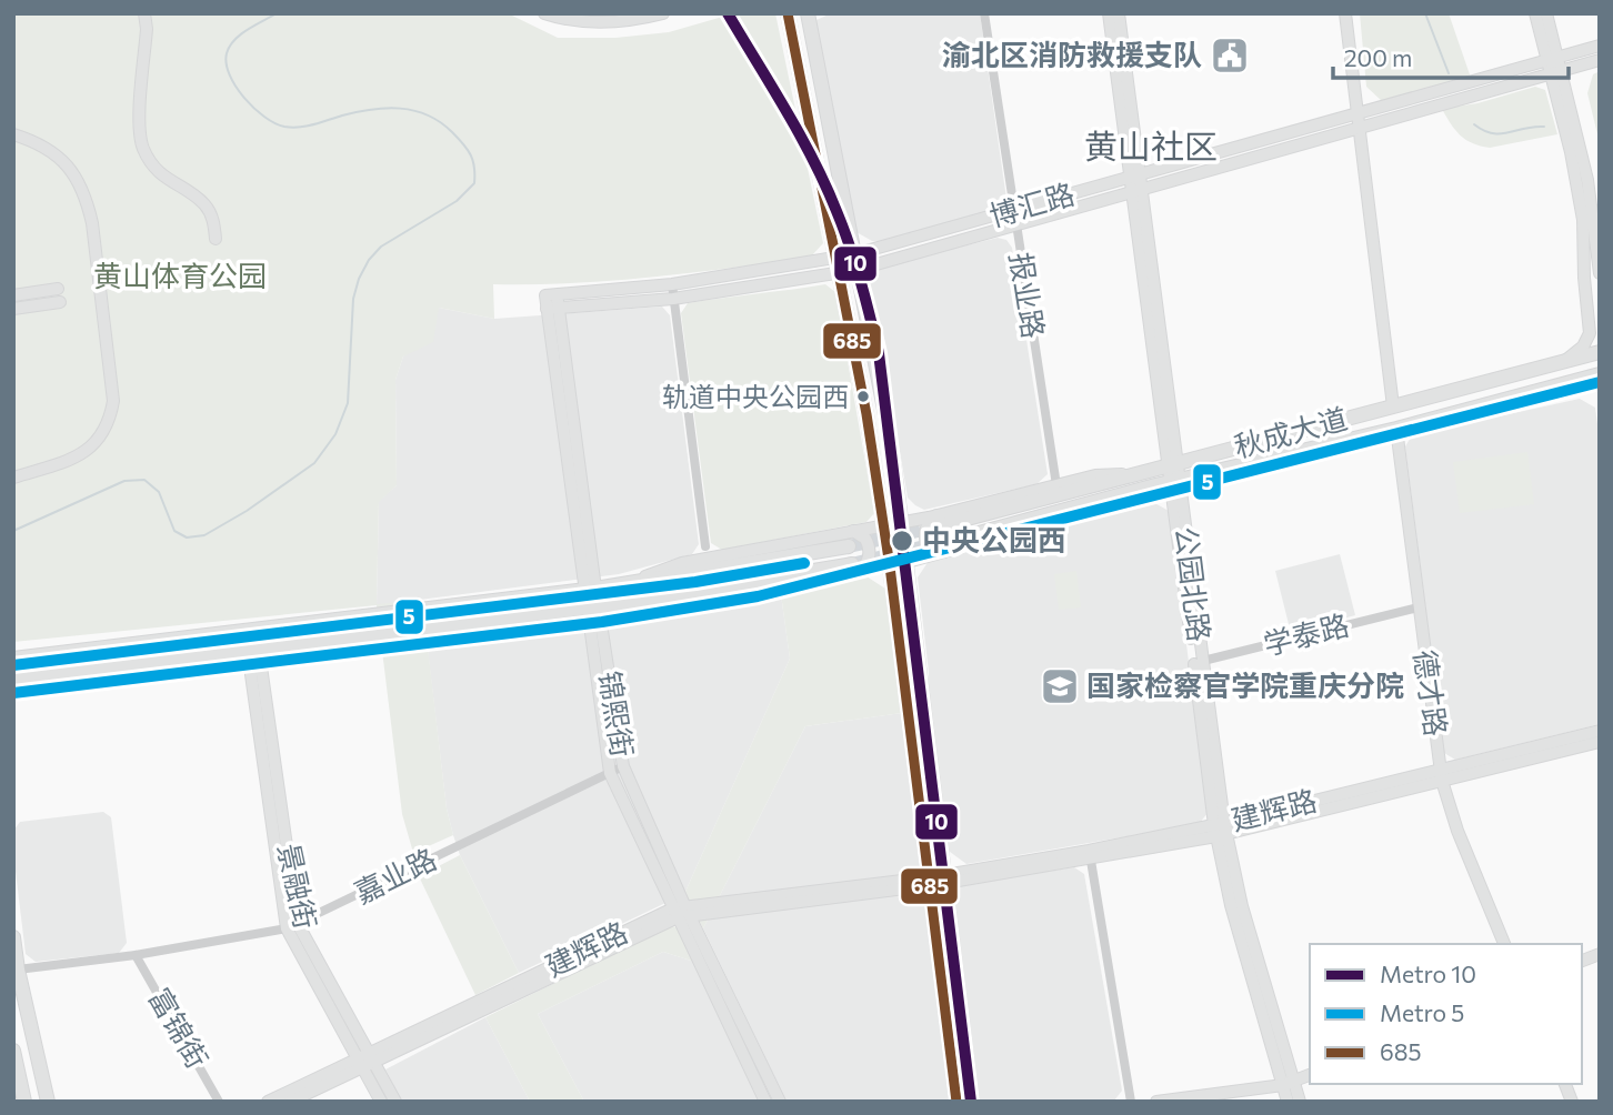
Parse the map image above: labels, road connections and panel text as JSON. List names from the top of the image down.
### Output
{
  "streets": {
    "main road": ["秋成大道"],
    "street": [
      "博汇路",
      "报业路",
      "公园北路",
      "学泰路",
      "德才路",
      "锦熙街",
      "建辉路",
      "嘉业路",
      "景融街",
      "富锦街"
    ]
  },
  "crossings": [
    ["博汇路", "报业路"],
    ["博汇路", "公园北路"],
    ["博汇路", "锦熙街"],
    ["秋成大道", "公园北路"],
    ["秋成大道", "德才路"],
    ["公园北路", "学泰路"],
    ["公园北路", "建辉路"],
    ["学泰路", "德才路"],
    ["德才路", "建辉路"],
    ["锦熙街", "建辉路"],
    ["锦熙街", "嘉业路"],
    ["建辉路", "景融街"],
    ["嘉业路", "景融街"],
    ["嘉业路", "富锦街"]
  ],
  "districts": ["黄山社区"],
  "parks": ["黄山体育公园"],
  "places": {
    "public building": ["渝北区消防救援支队"],
    "other": ["轨道中央公园西", "中央公园西"],
    "school or university": ["国家检察官学院重庆分院"]
  },
  "lines": ["metro line 10", "transit line 685", "metro line 5"],
  "legend": ["Metro 10", "Metro 5", "685"],
  "scale_bar": "200 m"
}
